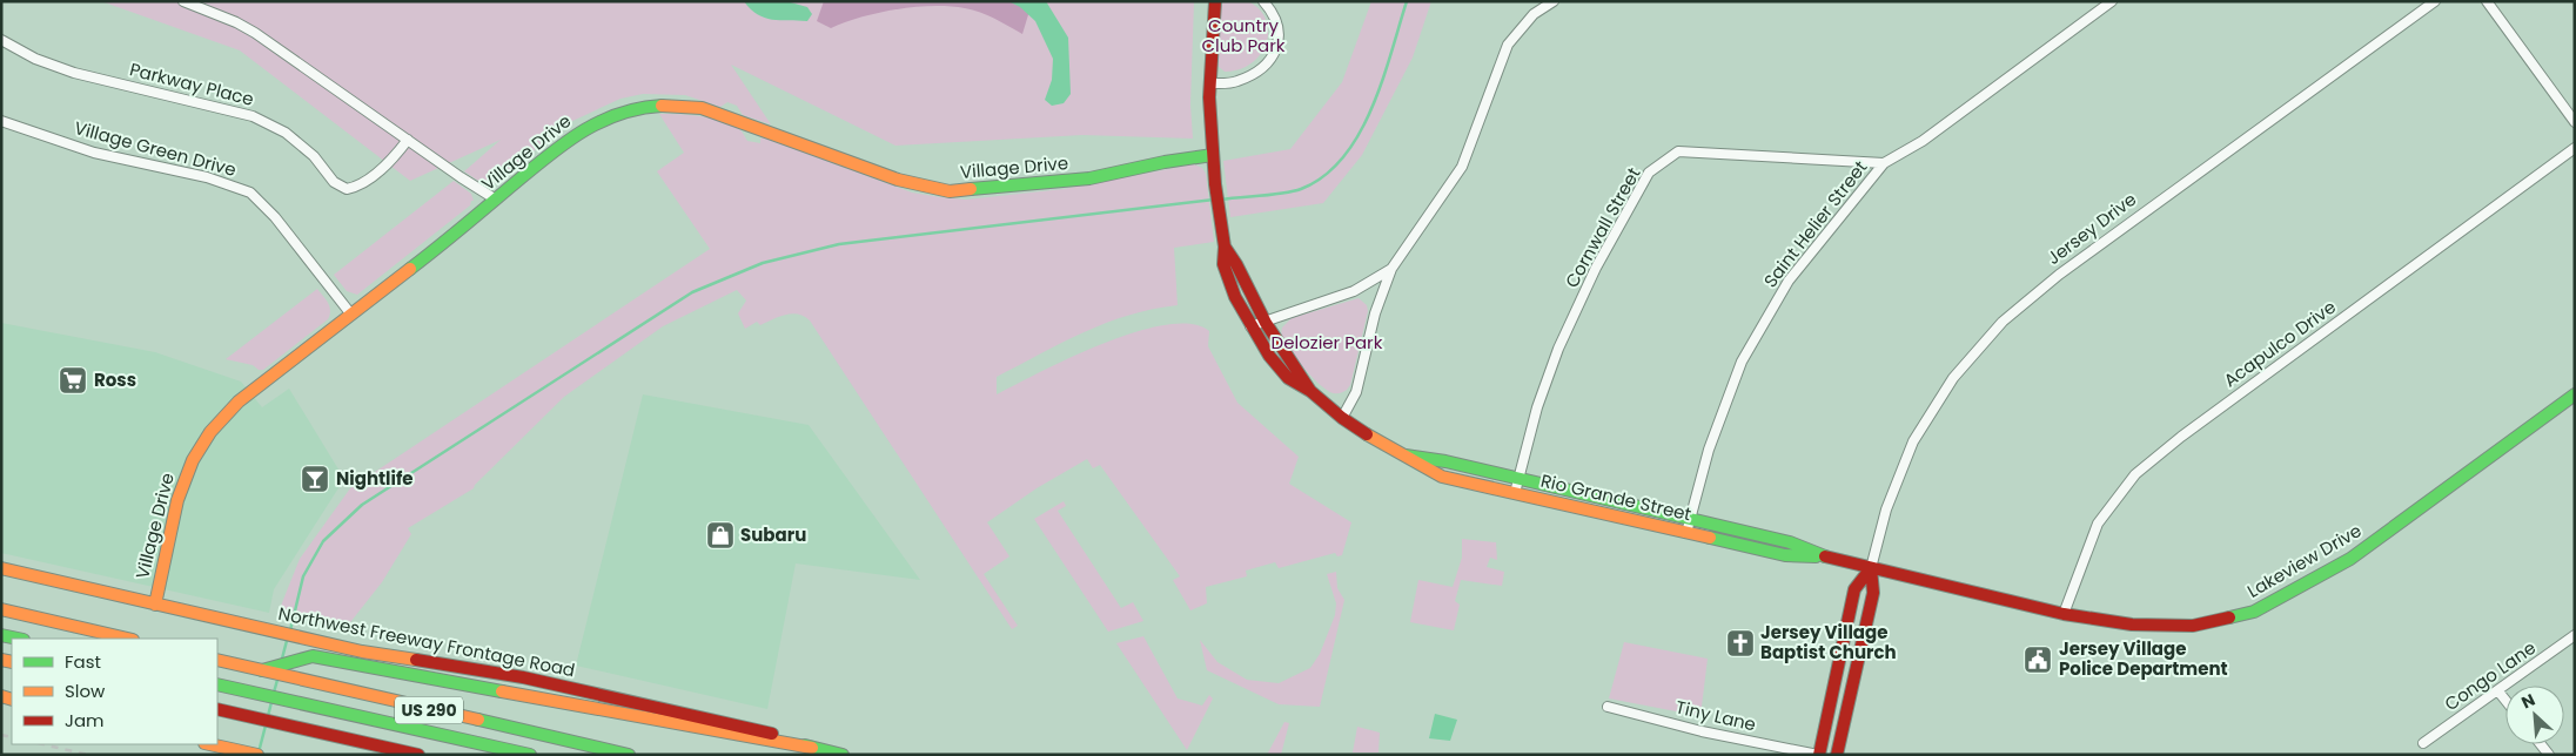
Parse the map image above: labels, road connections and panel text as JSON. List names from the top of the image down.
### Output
{
  "streets": {
    "main road": [
      "Village Drive",
      "Jersey Drive",
      "Rio Grande Street",
      "Lakeview Drive",
      "Northwest Freeway Frontage Road",
      "US 290"
    ],
    "street": [
      "Parkway Place",
      "Village Green Drive",
      "Saint Helier Street",
      "Cornwall Street",
      "Acapulco Drive",
      "Congo Lane",
      "Tiny Lane"
    ]
  },
  "crossings": [
    ["Village Green Drive", "Village Drive"],
    ["Village Drive", "Rio Grande Street"],
    ["Village Drive", "Northwest Freeway Frontage Road"],
    ["Saint Helier Street", "Cornwall Street"],
    ["Saint Helier Street", "Rio Grande Street"],
    ["Cornwall Street", "Rio Grande Street"],
    ["Jersey Drive", "Rio Grande Street"],
    ["Jersey Drive", "Lakeview Drive"],
    ["Jersey Drive", "Tiny Lane"],
    ["Acapulco Drive", "Lakeview Drive"],
    ["Rio Grande Street", "Lakeview Drive"]
  ],
  "parks": ["Country Club Park", "Delozier Park"],
  "places": {
    "supermarket": ["Ross"],
    "bar": ["Nightlife"],
    "shop": ["Subaru"],
    "church": ["Jersey Village Baptist Church"],
    "public building": ["Jersey Village Police Department"]
  },
  "legend": ["Fast", "Slow", "Jam"],
  "north": "top left"
}
